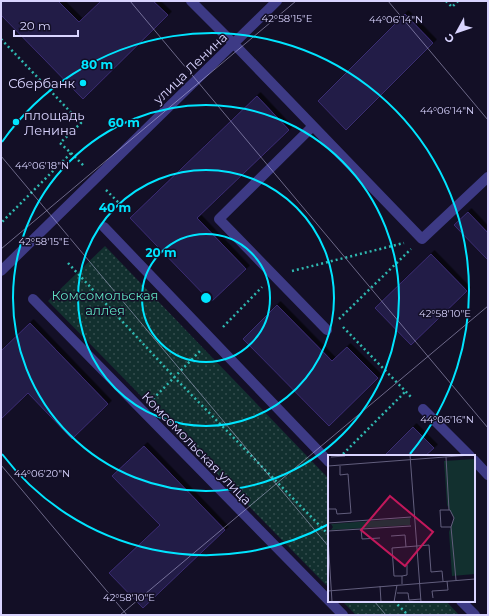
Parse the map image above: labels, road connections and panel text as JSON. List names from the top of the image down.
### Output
{
  "streets": {
    "street": ["улица Ленина", "Комсомольская улица"]
  },
  "parks": ["Комсомольская аллея"],
  "places": ["Сбербанк", "площадь Ленина"],
  "scale_bar": "20 m",
  "north": "bottom left",
  "coordinates": [
    "42°58'15\"E",
    "44°06'14\"N",
    "44°06'18\"N",
    "42°58'10\"E",
    "44°06'16\"N",
    "44°06'20\"N"
  ],
  "rings": [
    "80 m",
    "60 m",
    "40 m",
    "20 m"
  ]
}
